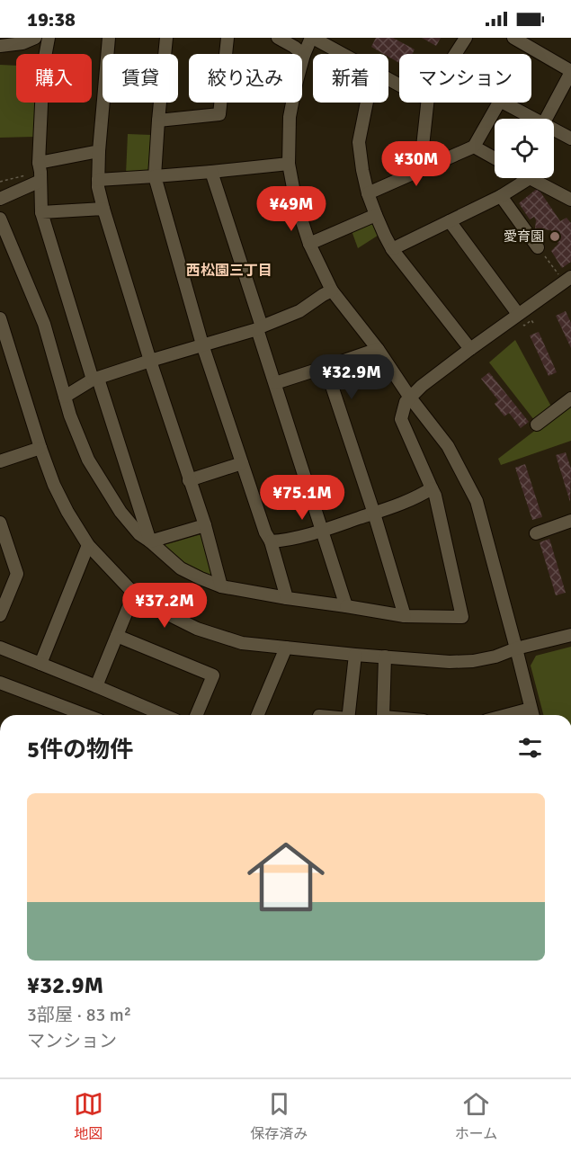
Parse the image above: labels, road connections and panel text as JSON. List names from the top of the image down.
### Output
{
  "districts": ["西松園三丁目"],
  "places": ["愛育園"],
  "page": {
    "status": "19:38",
    "chip": [
      "購入",
      "賃貸",
      "絞り込み",
      "新着",
      "マンション"
    ],
    "price": [
      "¥30M",
      "¥49M",
      "¥32.9M",
      "¥75.1M",
      "¥37.2M"
    ],
    "heading": "5件の物件",
    "list": [
      {
        "name": "¥32.9M",
        "note": "3部屋 · 83 m² · マンション"
      }
    ],
    "tabs": ["地図", "保存済み", "ホーム"]
  }
}
